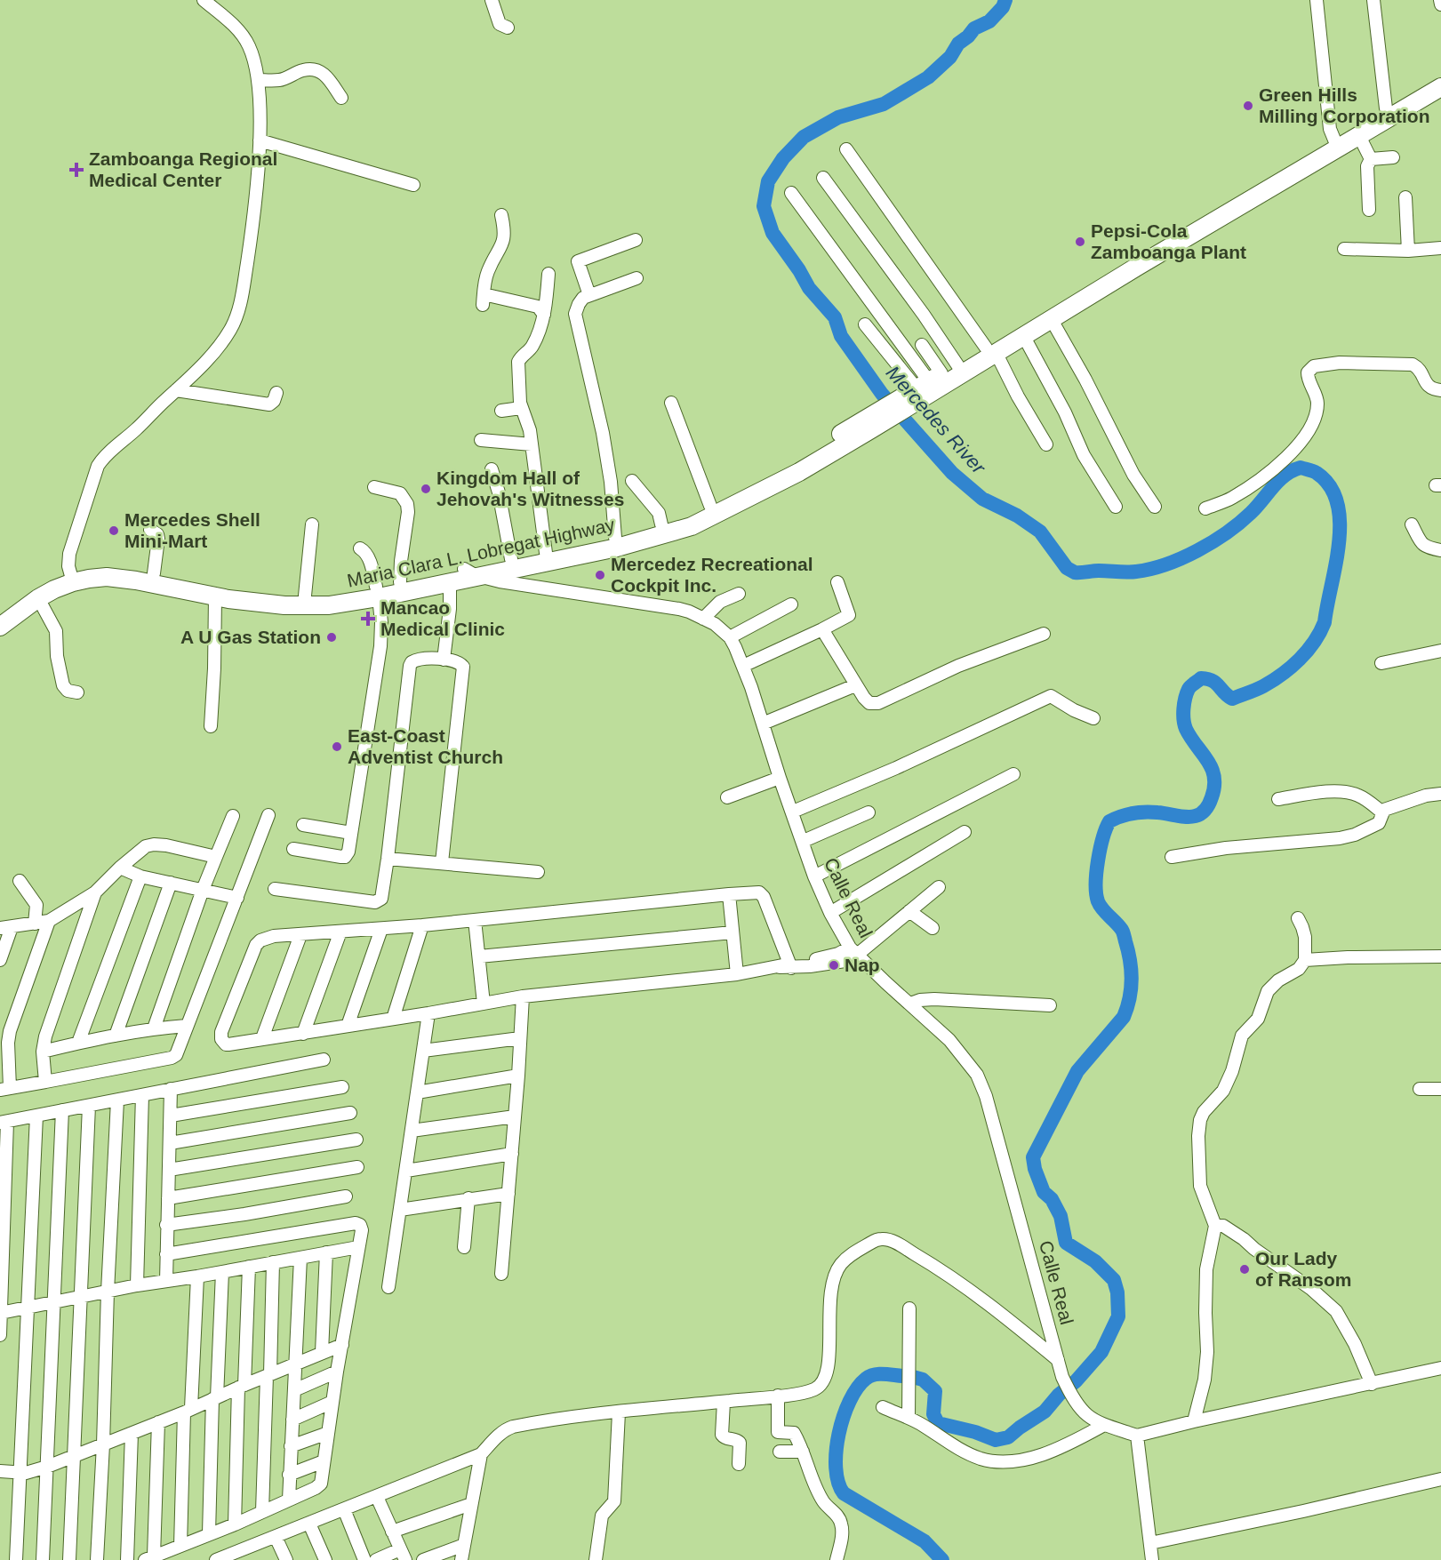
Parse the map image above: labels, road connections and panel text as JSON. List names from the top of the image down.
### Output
{
  "streets": {
    "highway": ["Maria Clara L. Lobregat Highway"],
    "street": ["Calle Real"]
  },
  "crossings": [
    ["Maria Clara L. Lobregat Highway", "Calle Real"]
  ],
  "water": ["Mercedes River"],
  "places": {
    "other": [
      "Green Hills Milling Corporation",
      "Pepsi-Cola Zamboanga Plant",
      "Kingdom Hall of Jehovah's Witnesses",
      "Mercedes Shell Mini-Mart",
      "Mercedez Recreational Cockpit Inc.",
      "A U Gas Station",
      "East-Coast Adventist Church",
      "Nap",
      "Our Lady of Ransom"
    ],
    "health": ["Zamboanga Regional Medical Center", "Mancao Medical Clinic"]
  }
}
